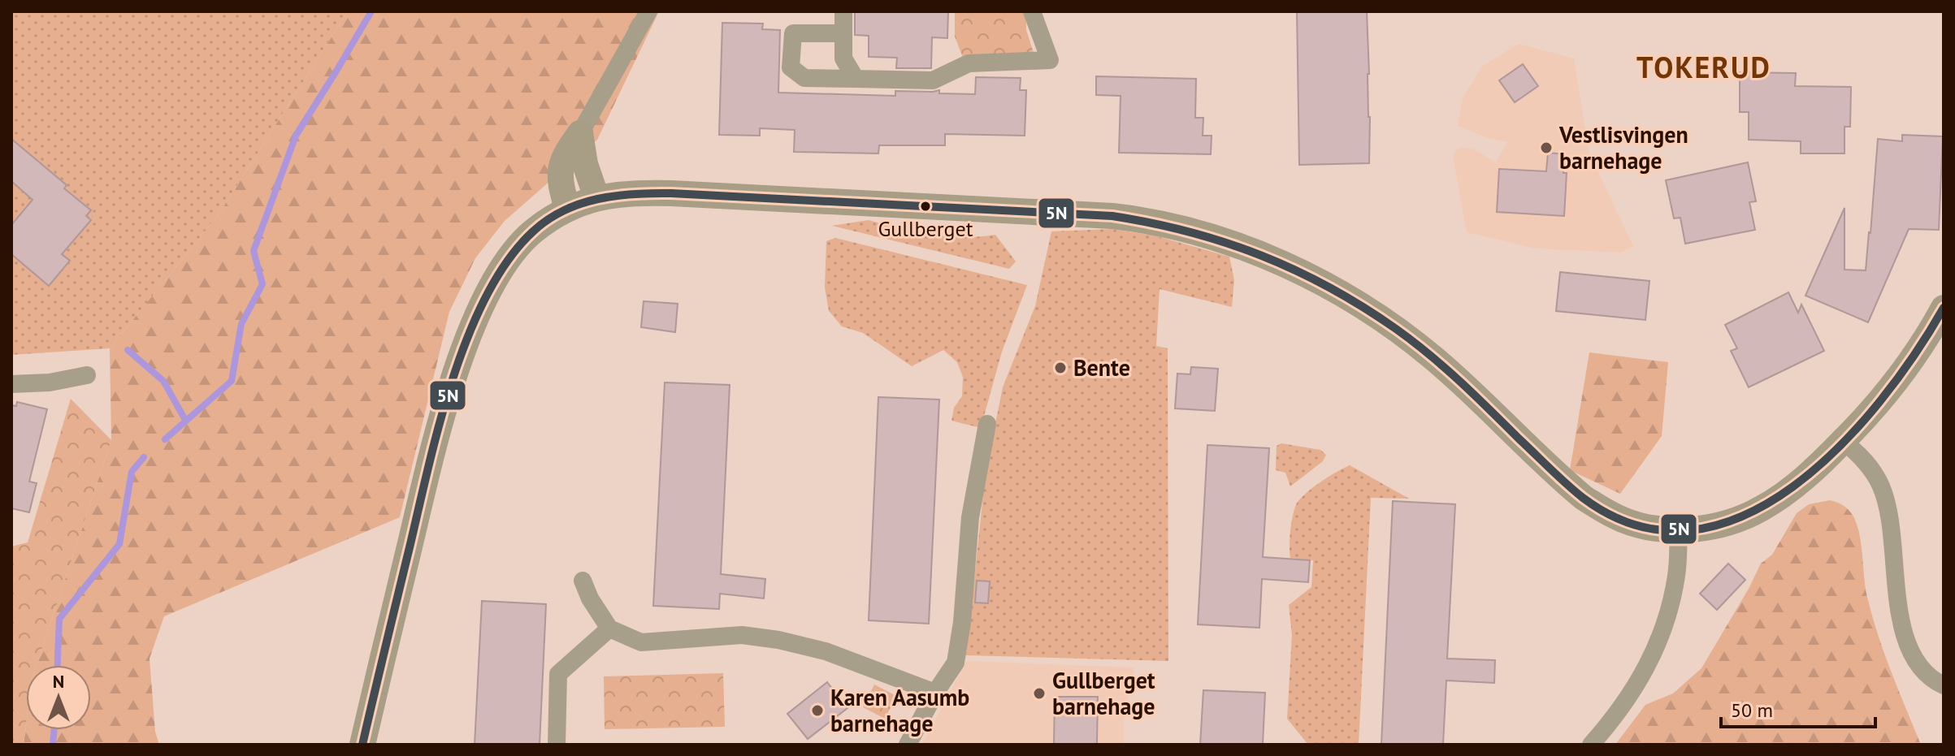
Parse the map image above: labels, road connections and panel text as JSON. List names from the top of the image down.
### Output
{
  "districts": ["TOKERUD"],
  "places": [
    "Vestlisvingen barnehage",
    "Gullberget",
    "Bente",
    "Gullberget barnehage",
    "Karen Aasumb barnehage"
  ],
  "lines": ["transit line 5N"],
  "scale_bar": "50 m",
  "north": "top"
}
